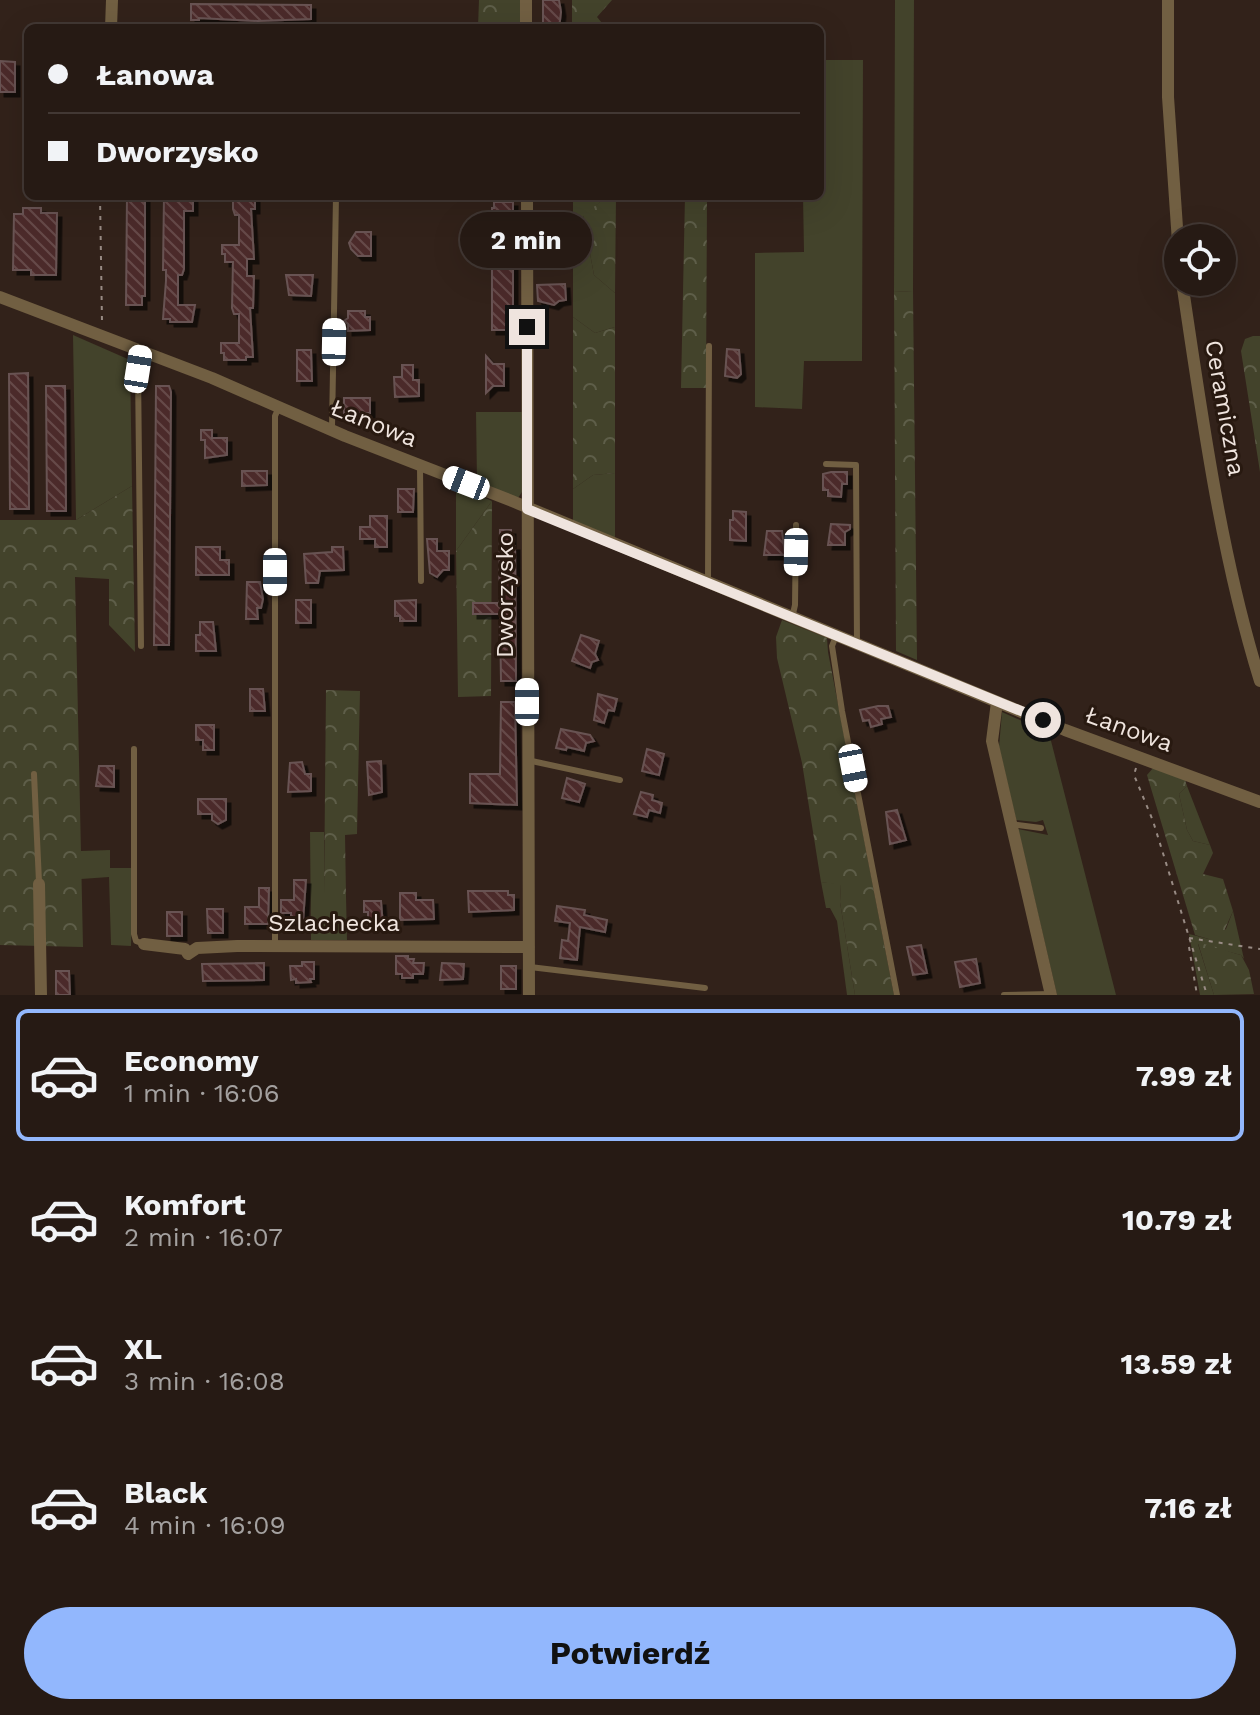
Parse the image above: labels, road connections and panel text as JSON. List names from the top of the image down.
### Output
{
  "streets": {
    "street": [
      "Ceramiczna",
      "Łanowa",
      "Dworzysko",
      "Szlachecka"
    ]
  },
  "crossings": [
    ["Łanowa", "Dworzysko"],
    ["Dworzysko", "Szlachecka"]
  ],
  "page": {
    "banner": ["Łanowa", "Dworzysko"],
    "bubble": "2 min",
    "list": [
      {
        "name": "Economy",
        "note": "1 min · 16:06",
        "value": "7.99 zł"
      },
      {
        "name": "Komfort",
        "note": "2 min · 16:07",
        "value": "10.79 zł"
      },
      {
        "name": "XL",
        "note": "3 min · 16:08",
        "value": "13.59 zł"
      },
      {
        "name": "Black",
        "note": "4 min · 16:09",
        "value": "7.16 zł"
      }
    ],
    "buttons": "Potwierdź"
  }
}
